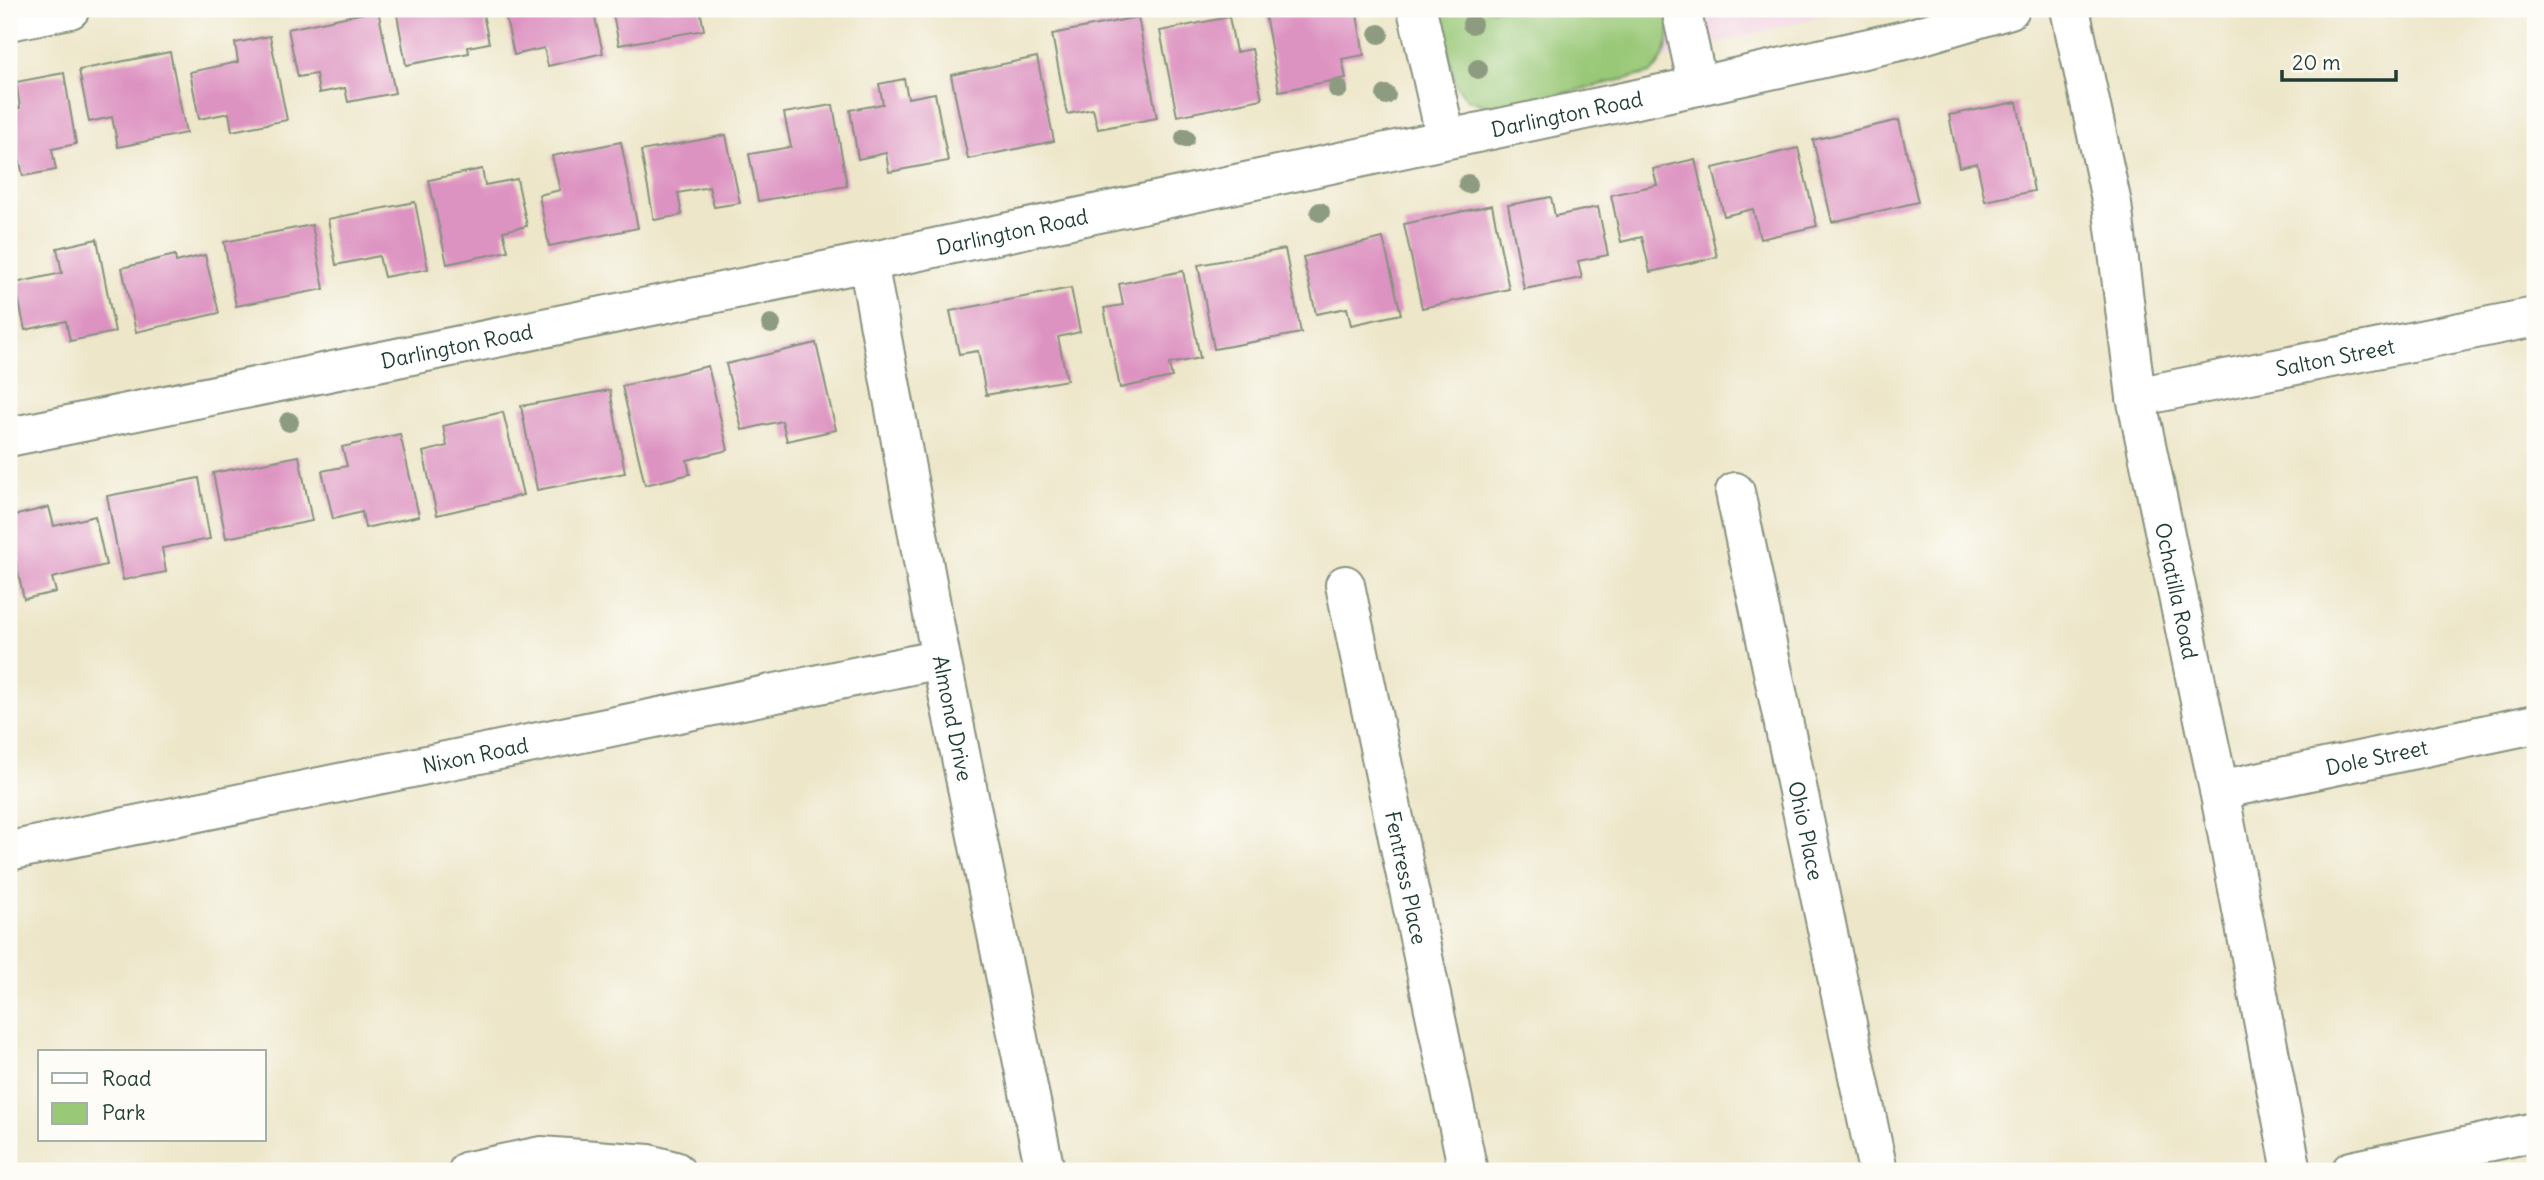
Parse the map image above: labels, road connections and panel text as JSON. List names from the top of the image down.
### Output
{
  "streets": {
    "street": [
      "Darlington Road",
      "Salton Street",
      "Ochatilla Road",
      "Almond Drive",
      "Nixon Road",
      "Dole Street",
      "Ohio Place",
      "Fentress Place"
    ]
  },
  "crossings": [
    ["Darlington Road", "Almond Drive"],
    ["Salton Street", "Ochatilla Road"],
    ["Ochatilla Road", "Dole Street"],
    ["Almond Drive", "Nixon Road"]
  ],
  "legend": ["Road", "Park"],
  "scale_bar": "20 m"
}
